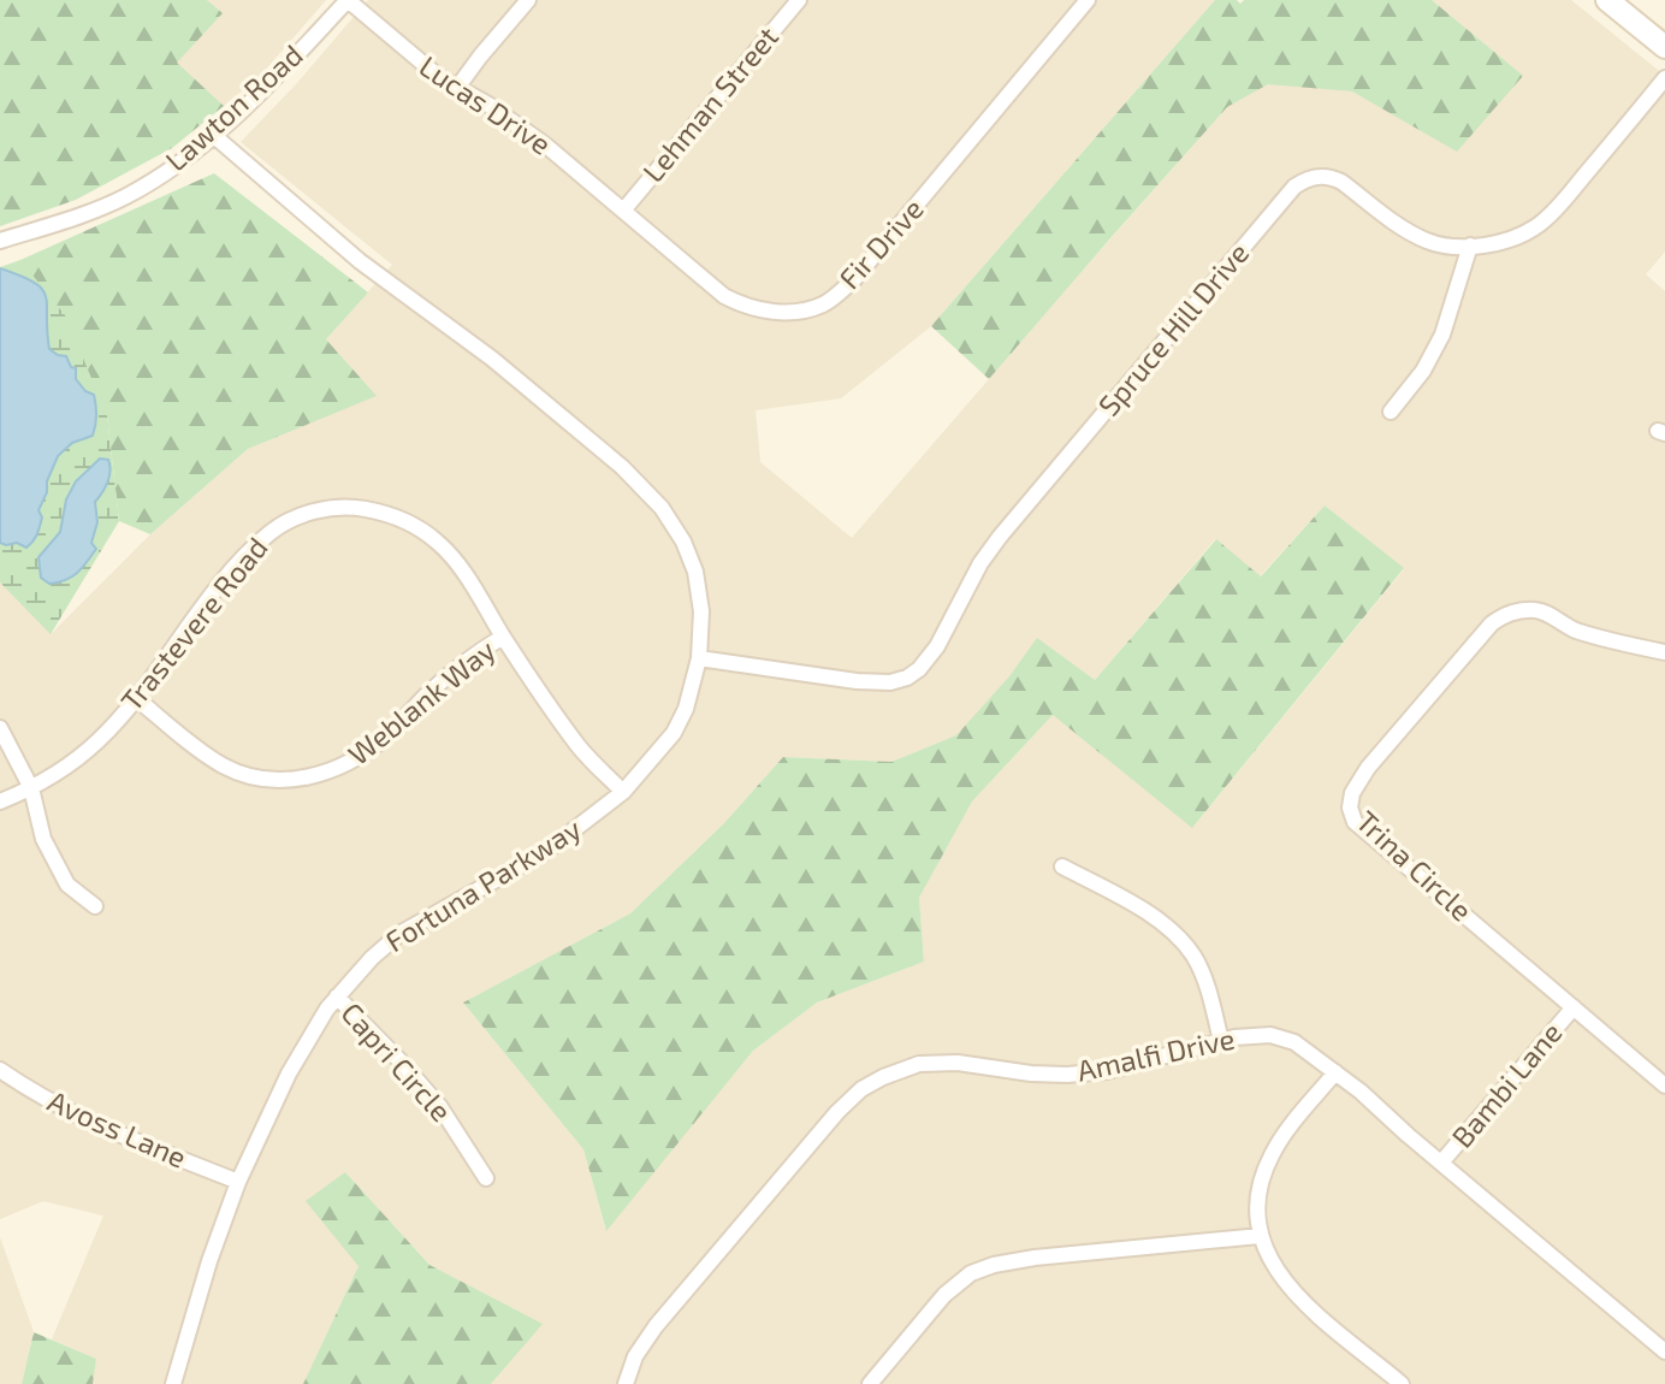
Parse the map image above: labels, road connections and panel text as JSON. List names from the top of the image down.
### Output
{
  "streets": {
    "street": [
      "Lehman Street",
      "Lucas Drive",
      "Lawton Road",
      "Fir Drive",
      "Spruce Hill Drive",
      "Trastevere Road",
      "Weblank Way",
      "Trina Circle",
      "Fortuna Parkway",
      "Amalfi Drive",
      "Capri Circle",
      "Bambi Lane",
      "Avoss Lane"
    ]
  },
  "crossings": [
    ["Lehman Street", "Lucas Drive"],
    ["Lehman Street", "Fir Drive"],
    ["Lucas Drive", "Lawton Road"],
    ["Lucas Drive", "Fir Drive"],
    ["Lawton Road", "Fortuna Parkway"],
    ["Spruce Hill Drive", "Fortuna Parkway"],
    ["Trastevere Road", "Weblank Way"],
    ["Trastevere Road", "Fortuna Parkway"],
    ["Trina Circle", "Bambi Lane"],
    ["Fortuna Parkway", "Capri Circle"],
    ["Fortuna Parkway", "Avoss Lane"],
    ["Amalfi Drive", "Bambi Lane"]
  ]
}
